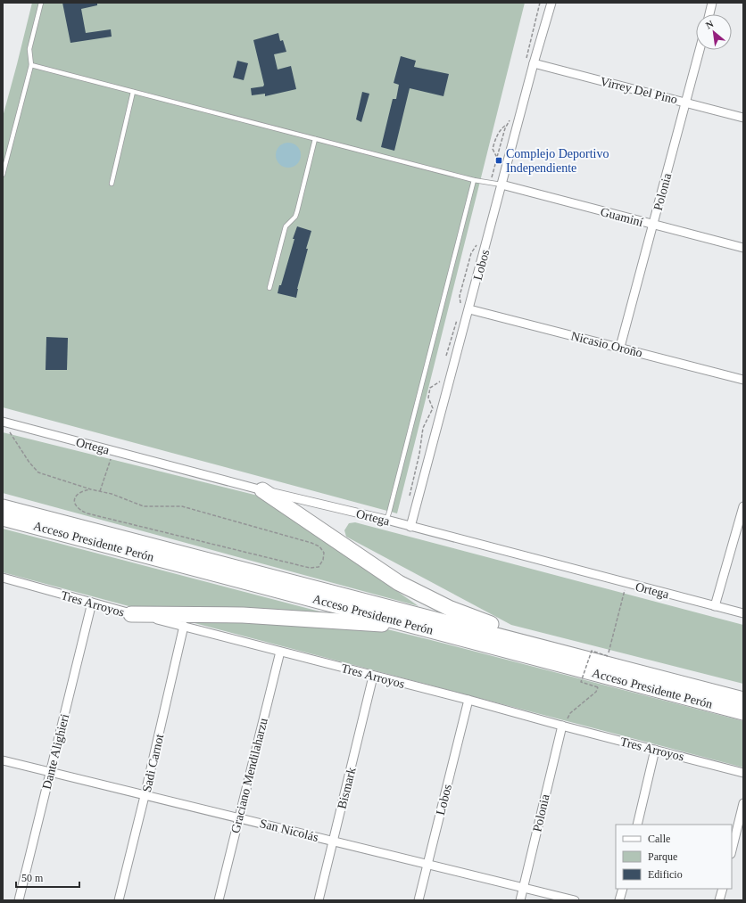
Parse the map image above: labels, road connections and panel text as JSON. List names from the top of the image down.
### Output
{
  "streets": {
    "highway": ["Acceso Presidente Perón"],
    "street": [
      "Virrey Del Pino",
      "Polonia",
      "Guaminí",
      "Lobos",
      "Nicasio Oroño",
      "Ortega",
      "Tres Arroyos",
      "Dante Alighieri",
      "Sadi Carnot",
      "Graciano Mendilaharzu",
      "Bismark",
      "San Nicolás"
    ]
  },
  "crossings": [
    ["Virrey Del Pino", "Polonia"],
    ["Virrey Del Pino", "Lobos"],
    ["Polonia", "Guaminí"],
    ["Polonia", "Nicasio Oroño"],
    ["Polonia", "Tres Arroyos"],
    ["Polonia", "San Nicolás"],
    ["Guaminí", "Lobos"],
    ["Lobos", "Nicasio Oroño"],
    ["Lobos", "Ortega"],
    ["Lobos", "Tres Arroyos"],
    ["Lobos", "San Nicolás"],
    ["Tres Arroyos", "Dante Alighieri"],
    ["Tres Arroyos", "Sadi Carnot"],
    ["Tres Arroyos", "Graciano Mendilaharzu"],
    ["Tres Arroyos", "Bismark"],
    ["Dante Alighieri", "San Nicolás"],
    ["Sadi Carnot", "San Nicolás"],
    ["Graciano Mendilaharzu", "San Nicolás"],
    ["Bismark", "San Nicolás"]
  ],
  "places": {
    "transit": ["Complejo Deportivo Independiente"]
  },
  "legend": ["Calle", "Parque", "Edificio"],
  "scale_bar": "50 m",
  "north": "top left"
}
